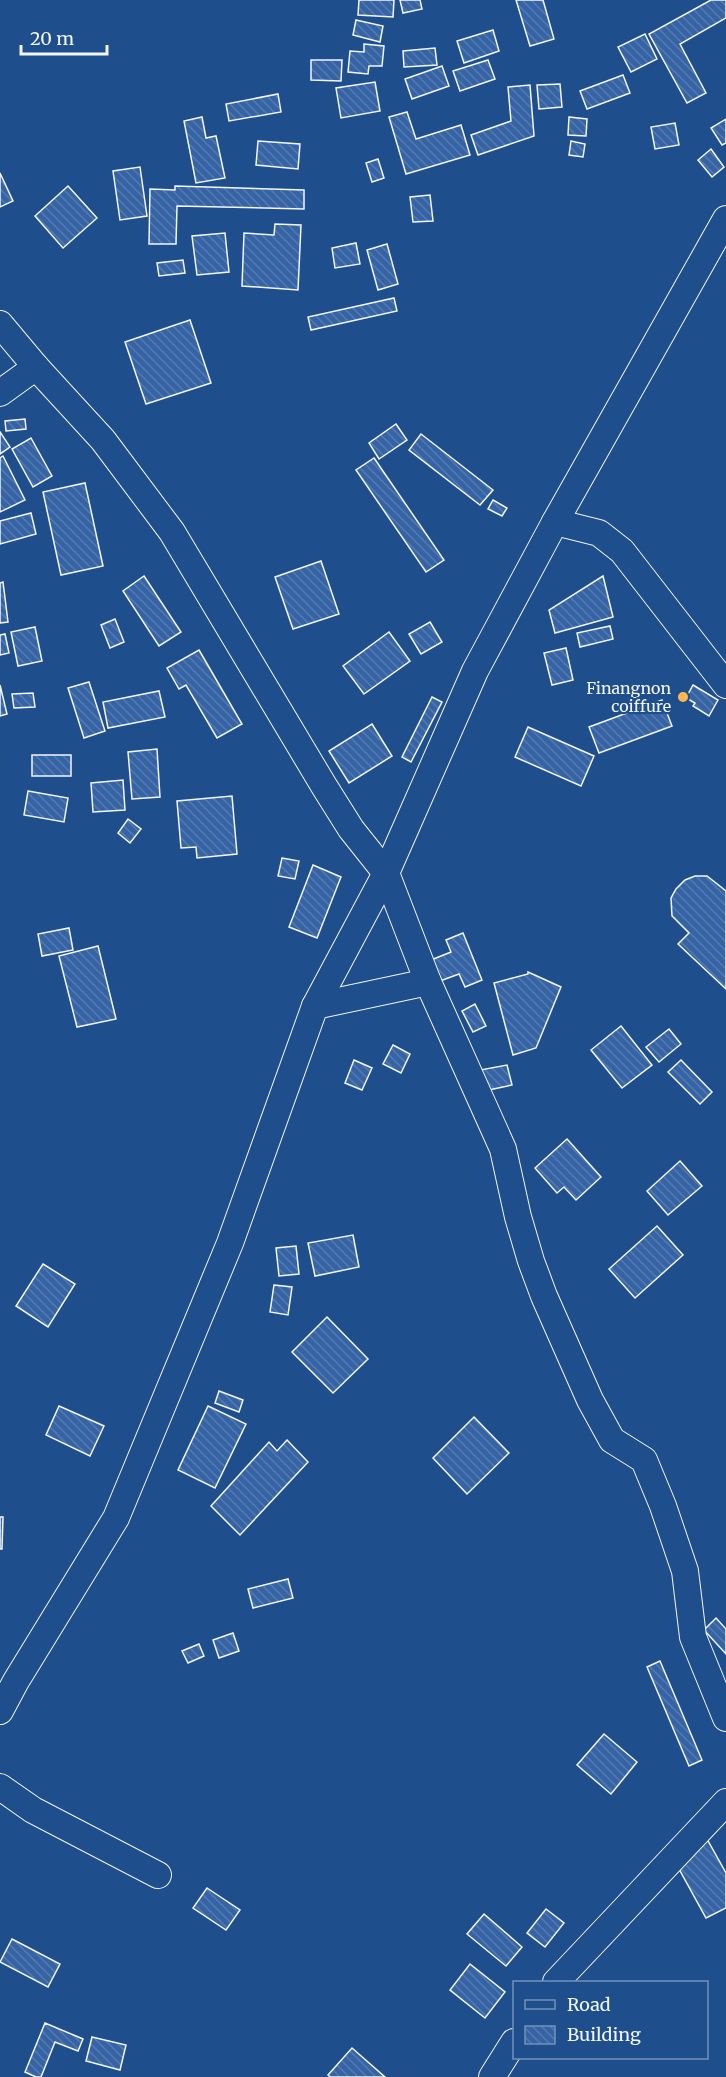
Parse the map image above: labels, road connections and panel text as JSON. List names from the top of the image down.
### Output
{
  "places": ["Finangnon coiffure"],
  "legend": ["Road", "Building"],
  "scale_bar": "20 m"
}
